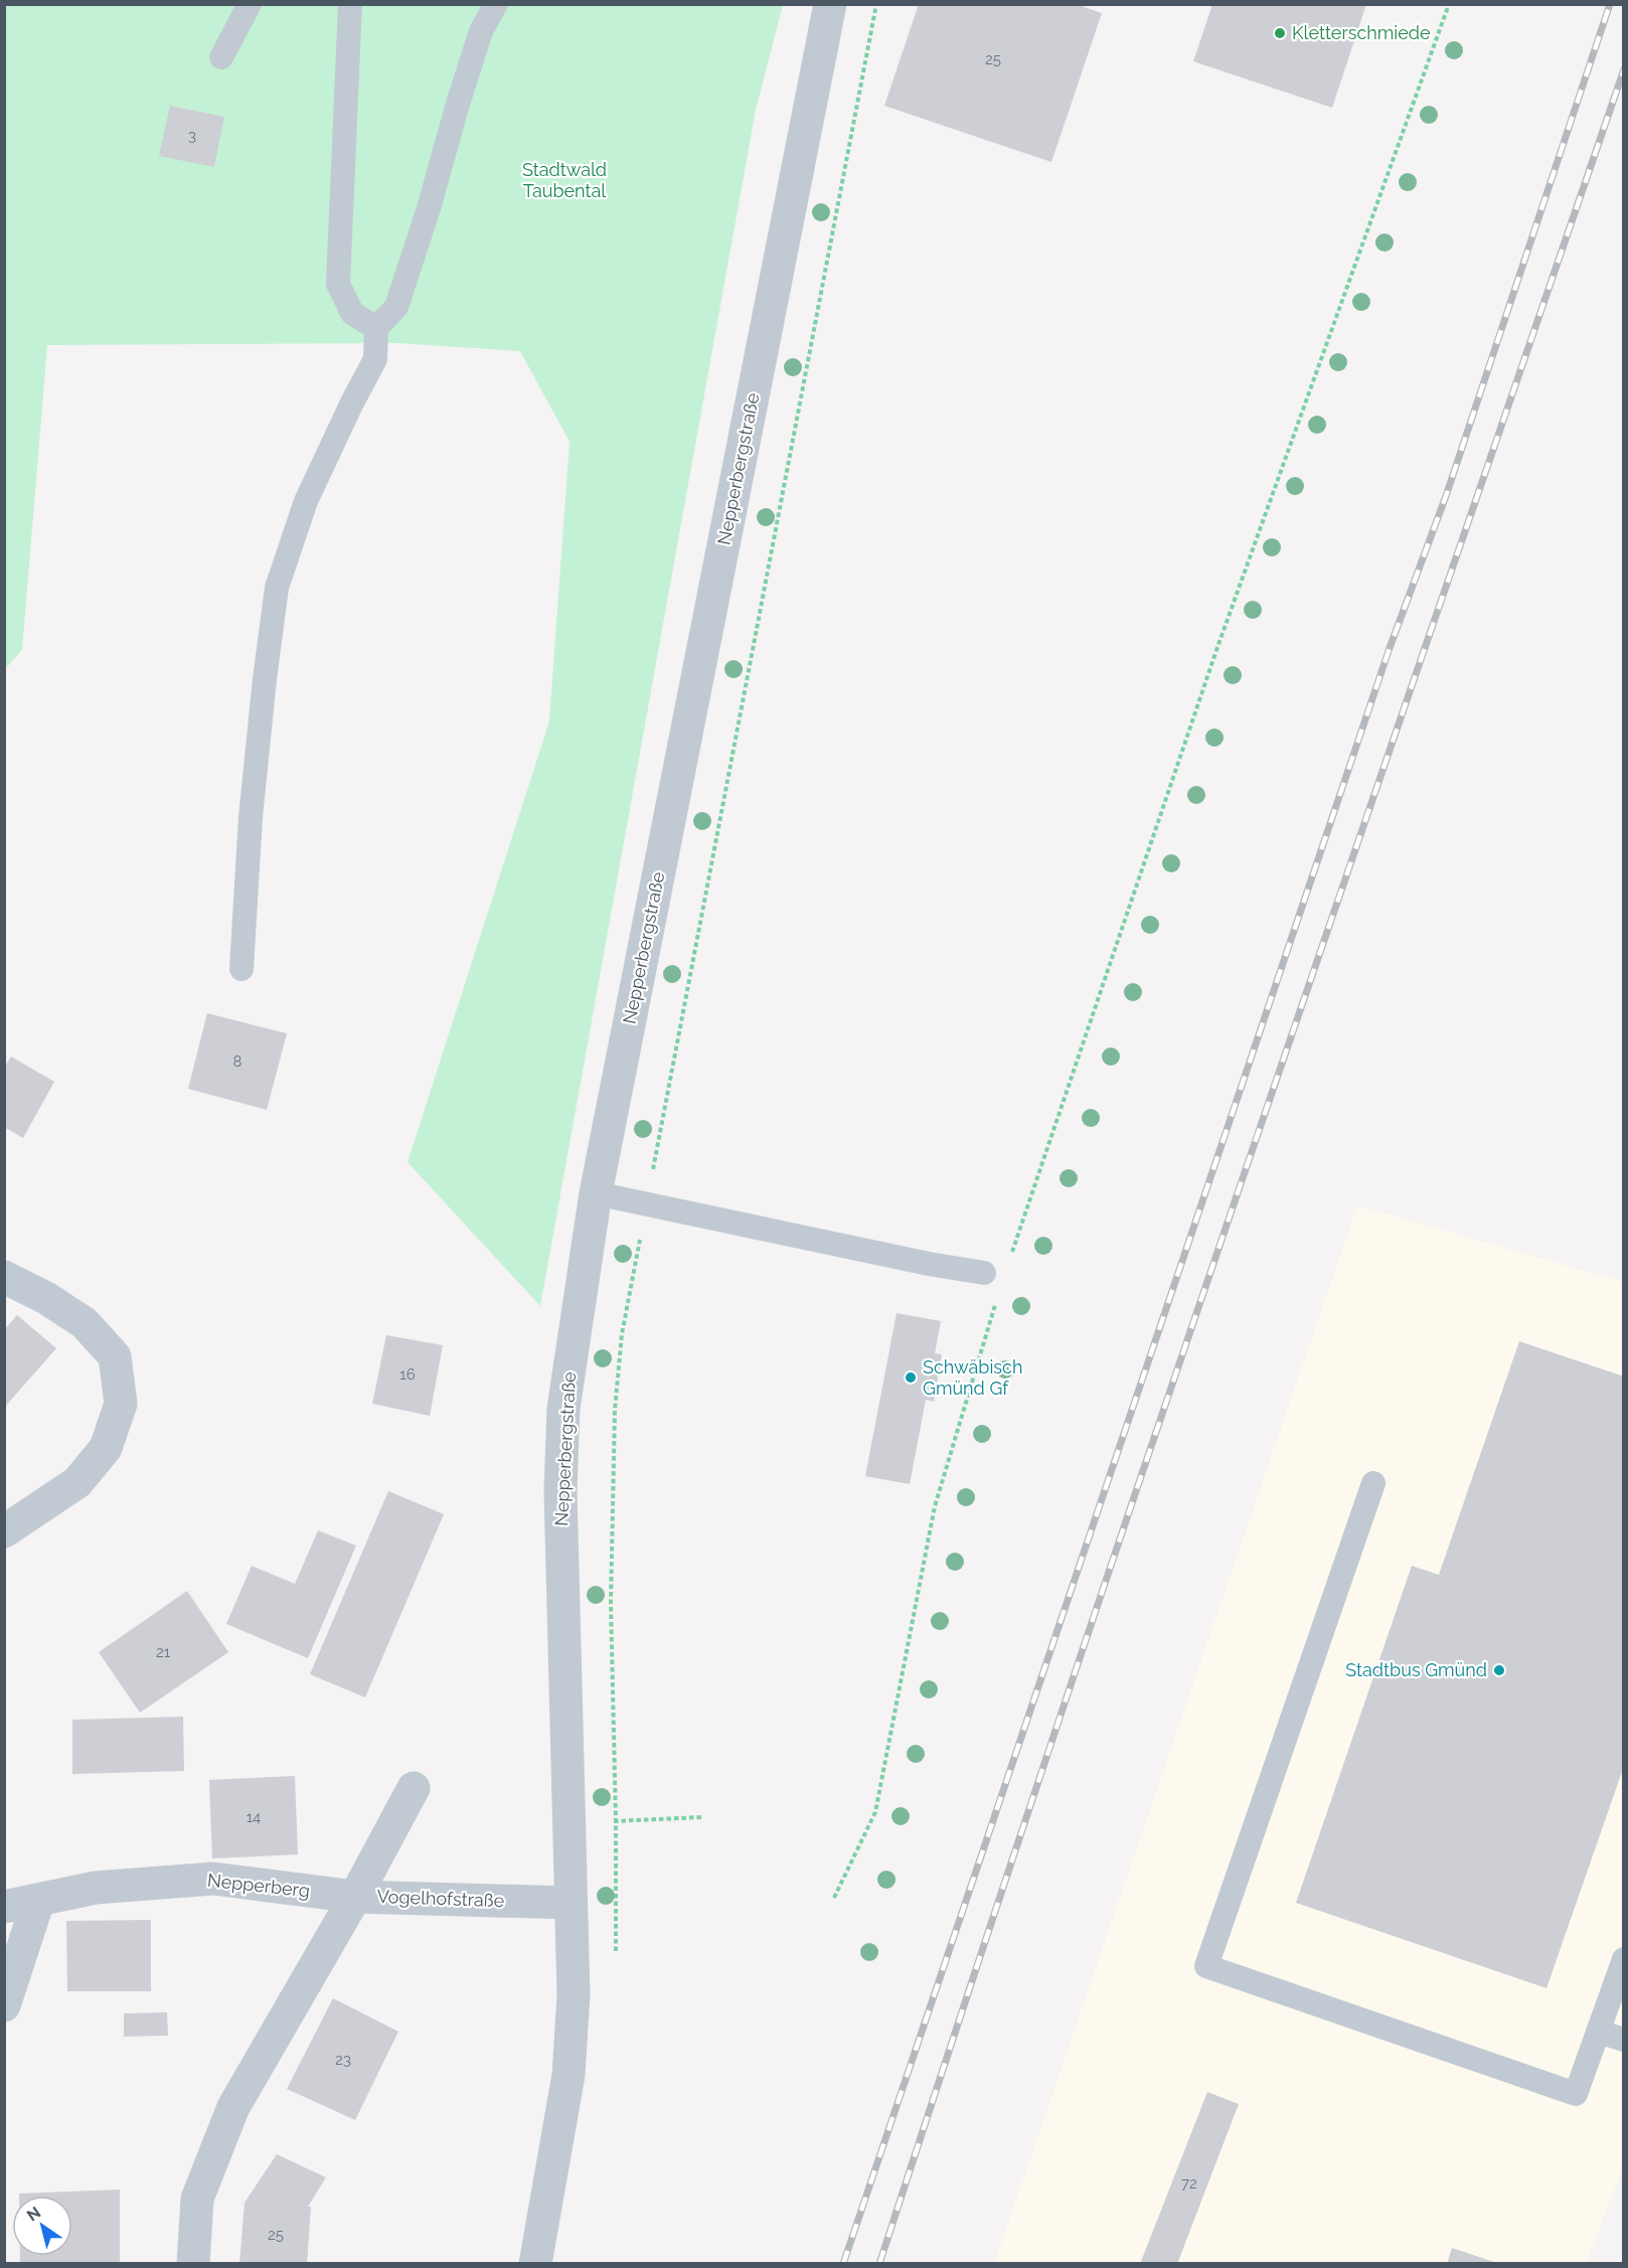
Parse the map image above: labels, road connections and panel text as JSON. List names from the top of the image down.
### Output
{
  "streets": {
    "street": ["Nepperbergstraße", "Nepperberg", "Vogelhofstraße"]
  },
  "crossings": [
    ["Nepperbergstraße", "Vogelhofstraße"],
    ["Nepperberg", "Vogelhofstraße"]
  ],
  "parks": ["Stadtwald Taubental"],
  "places": ["Kletterschmiede", "Schwäbisch Gmünd Gf", "Stadtbus Gmünd"],
  "house_numbers": [
    "25",
    "3",
    "8",
    "16",
    "21",
    "14",
    "23",
    "72",
    "25"
  ],
  "north": "top left"
}
